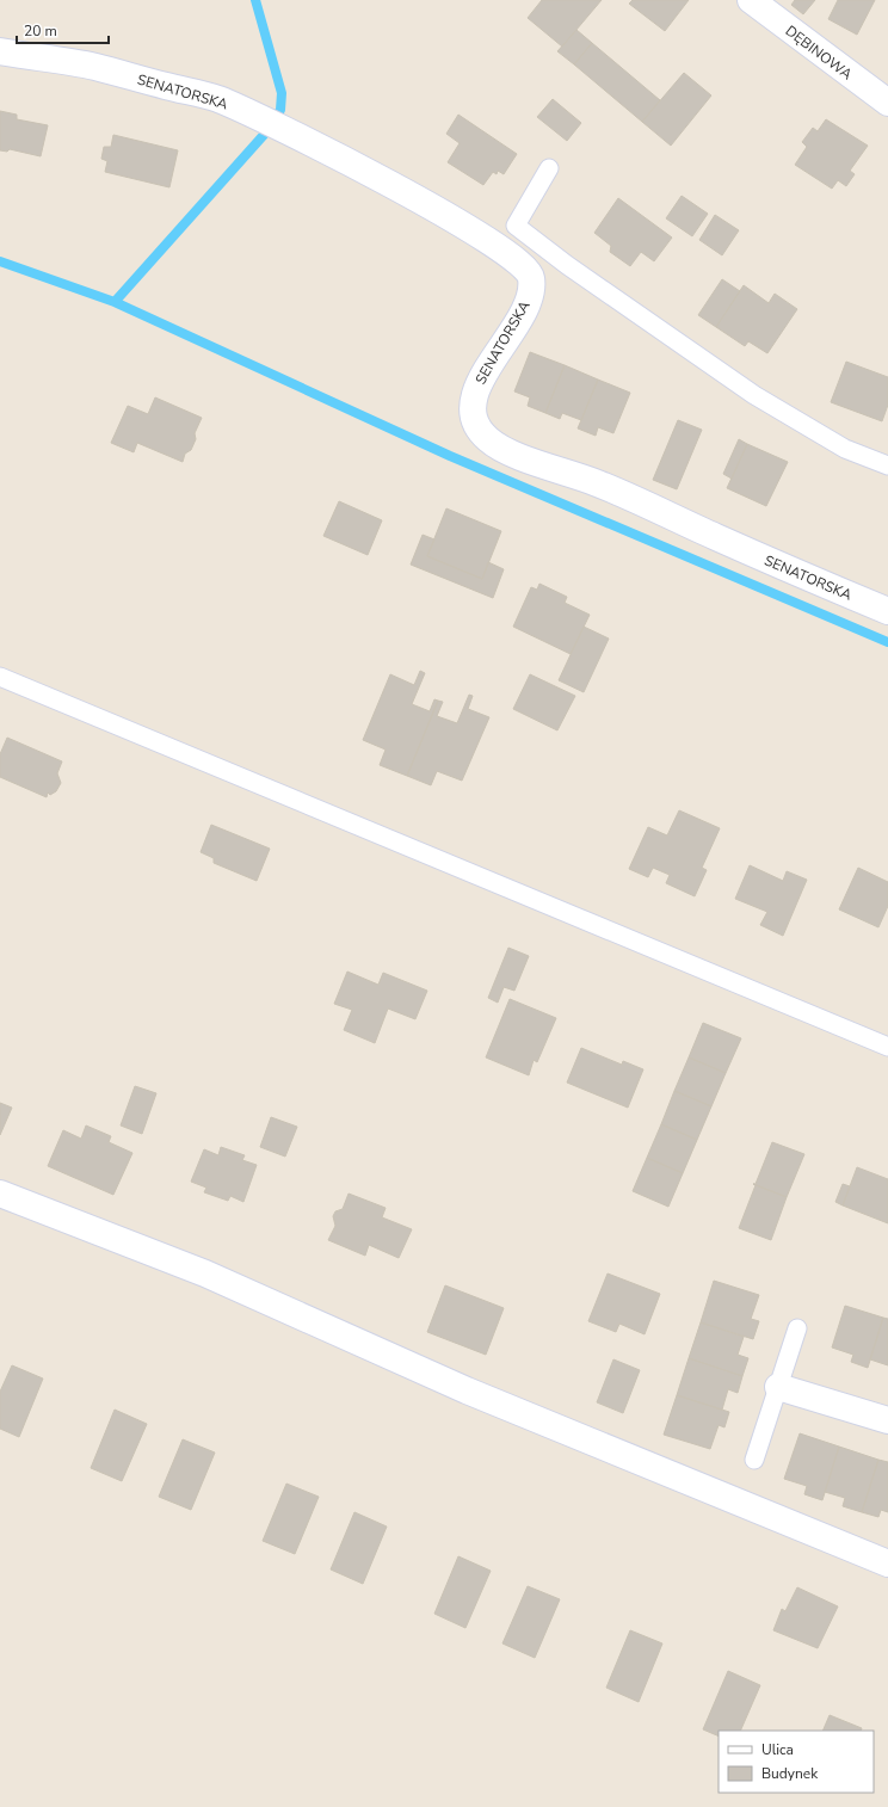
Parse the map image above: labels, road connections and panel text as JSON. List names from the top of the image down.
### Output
{
  "streets": {
    "street": ["DĘBINOWA", "SENATORSKA"]
  },
  "legend": ["Ulica", "Budynek"],
  "scale_bar": "20 m"
}
